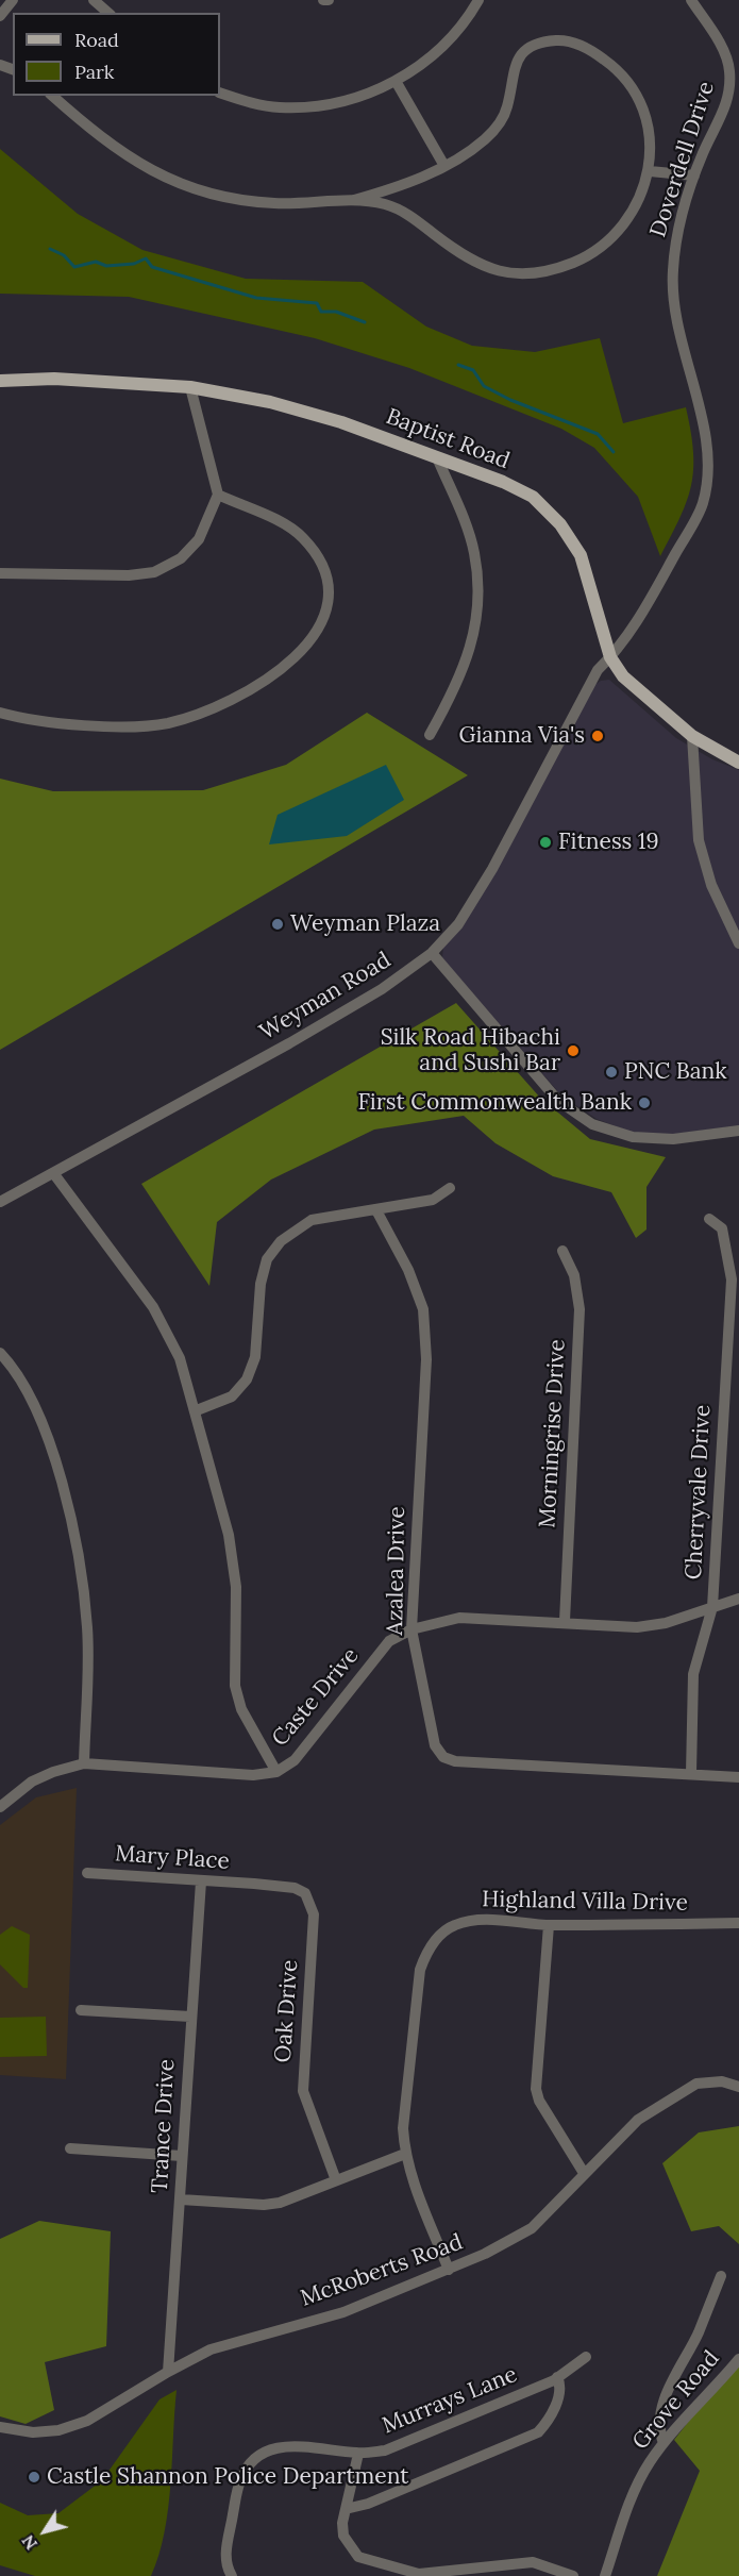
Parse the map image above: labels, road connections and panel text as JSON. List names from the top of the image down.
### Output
{
  "streets": {
    "main road": ["Baptist Road"],
    "street": [
      "Doverdell Drive",
      "Weyman Road",
      "Morningrise Drive",
      "Cherryvale Drive",
      "Azalea Drive",
      "Caste Drive",
      "Mary Place",
      "Highland Villa Drive",
      "Oak Drive",
      "Trance Drive",
      "McRoberts Road",
      "Murrays Lane",
      "Grove Road"
    ]
  },
  "crossings": [
    ["Doverdell Drive", "Baptist Road"],
    ["Doverdell Drive", "Weyman Road"],
    ["Baptist Road", "Weyman Road"],
    ["Morningrise Drive", "Caste Drive"],
    ["Cherryvale Drive", "Azalea Drive"],
    ["Cherryvale Drive", "Caste Drive"],
    ["Azalea Drive", "Caste Drive"],
    ["Mary Place", "Oak Drive"],
    ["Mary Place", "Trance Drive"],
    ["Highland Villa Drive", "McRoberts Road"],
    ["Trance Drive", "McRoberts Road"]
  ],
  "places": [
    "Gianna Via's",
    "Fitness 19",
    "Weyman Plaza",
    "Silk Road Hibachi and Sushi Bar",
    "PNC Bank",
    "First Commonwealth Bank",
    "Castle Shannon Police Department"
  ],
  "legend": ["Road", "Park"],
  "north": "bottom left"
}
